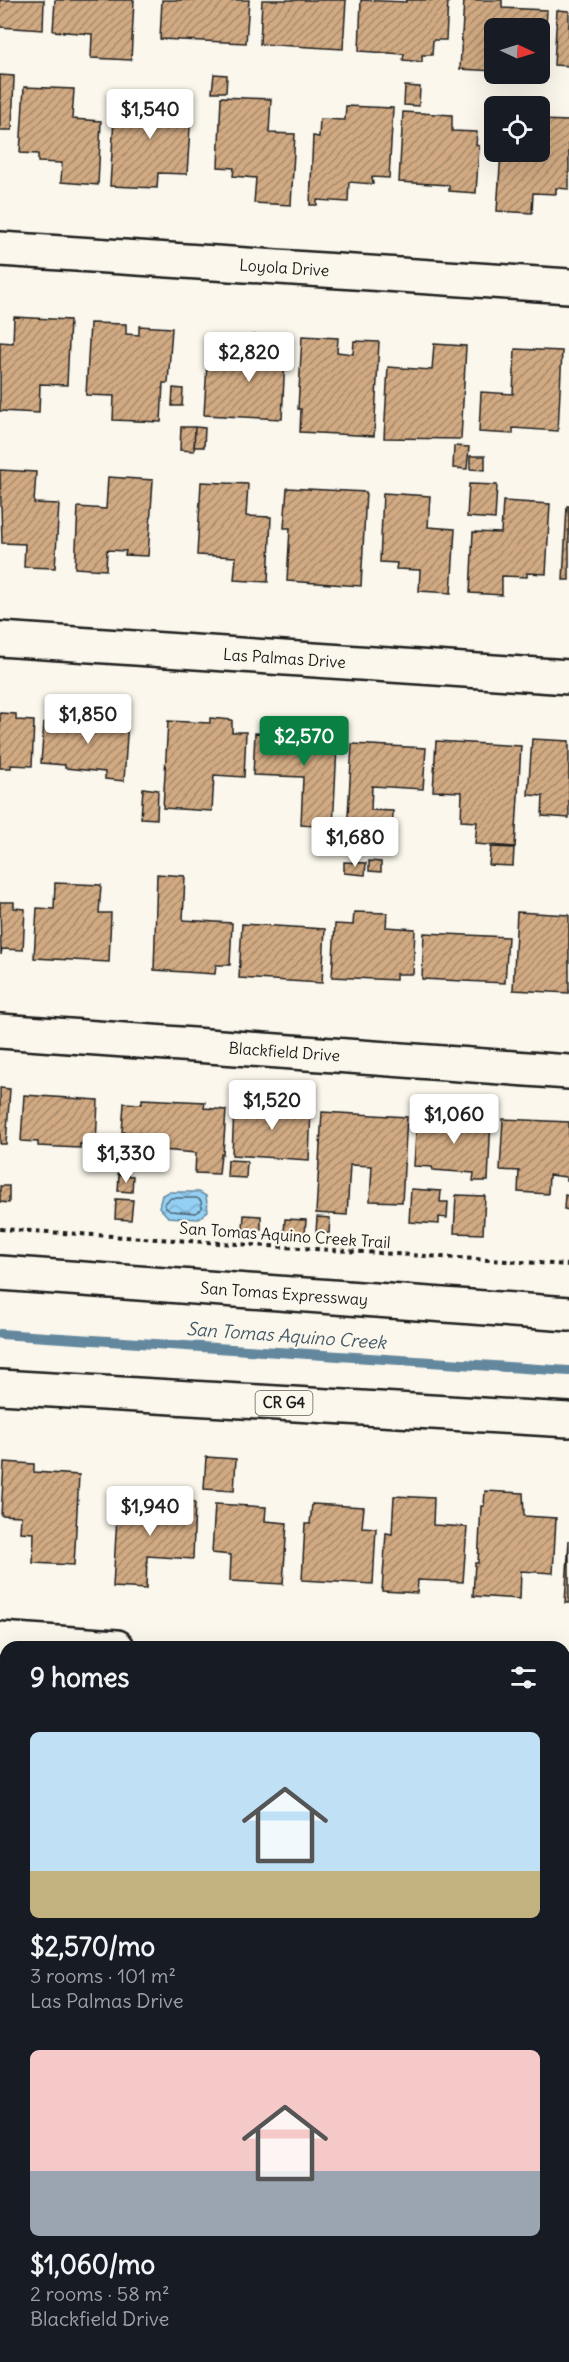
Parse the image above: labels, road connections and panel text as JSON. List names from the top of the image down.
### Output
{
  "streets": {
    "main road": [
      "Loyola Drive",
      "Las Palmas Drive",
      "Blackfield Drive",
      "San Tomas Expressway",
      "CR G4"
    ],
    "path": ["San Tomas Aquino Creek Trail"]
  },
  "water": ["San Tomas Aquino Creek"],
  "north": "right",
  "page": {
    "price": [
      "$1,540",
      "$2,820",
      "$1,850",
      "$2,570",
      "$1,680",
      "$1,520",
      "$1,060",
      "$1,330",
      "$1,940"
    ],
    "heading": "9 homes",
    "list": [
      {
        "name": "$2,570/mo",
        "note": "3 rooms · 101 m² · Las Palmas Drive"
      },
      {
        "name": "$1,060/mo",
        "note": "2 rooms · 58 m² · Blackfield Drive"
      }
    ]
  }
}
